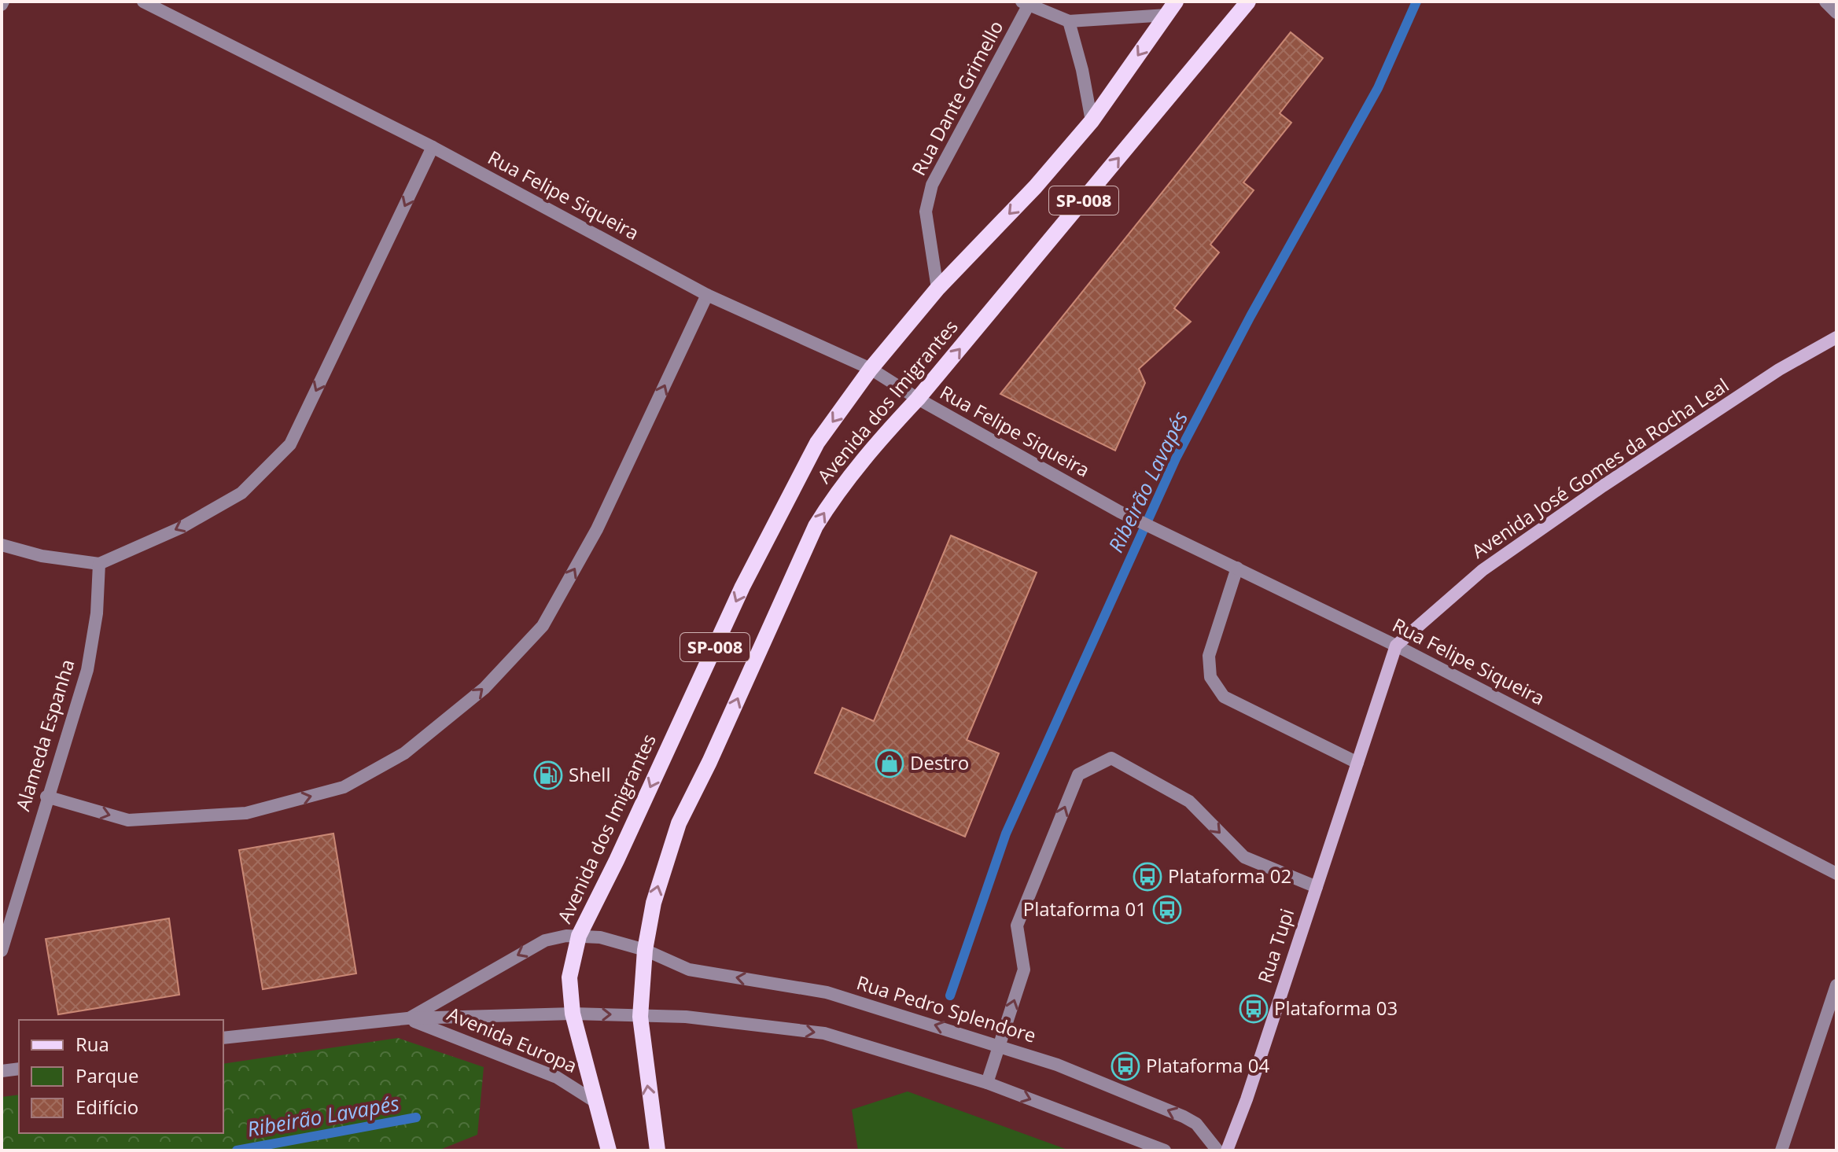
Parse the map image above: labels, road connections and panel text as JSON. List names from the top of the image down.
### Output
{
  "streets": {
    "main road": [
      "SP-008",
      "Avenida dos Imigrantes",
      "Avenida José Gomes da Rocha Leal",
      "Rua Tupi"
    ],
    "street": [
      "Rua Dante Grimello",
      "Rua Felipe Siqueira",
      "Alameda Espanha",
      "Rua Pedro Splendore",
      "Avenida Europa"
    ]
  },
  "crossings": [
    ["Rua Dante Grimello", "Avenida dos Imigrantes"],
    ["Rua Felipe Siqueira", "Avenida dos Imigrantes"],
    ["Rua Felipe Siqueira", "Avenida José Gomes da Rocha Leal"],
    ["Rua Felipe Siqueira", "Rua Tupi"],
    ["Avenida dos Imigrantes", "Rua Pedro Splendore"],
    ["Avenida dos Imigrantes", "Avenida Europa"],
    ["Avenida José Gomes da Rocha Leal", "Rua Tupi"],
    ["Rua Pedro Splendore", "Avenida Europa"]
  ],
  "water": ["Ribeirão Lavapés"],
  "places": {
    "shop": ["Destro"],
    "fuel station": ["Shell"],
    "bus stop": [
      "Plataforma 02",
      "Plataforma 01",
      "Plataforma 03",
      "Plataforma 04"
    ]
  },
  "legend": ["Rua", "Parque", "Edifício"]
}
